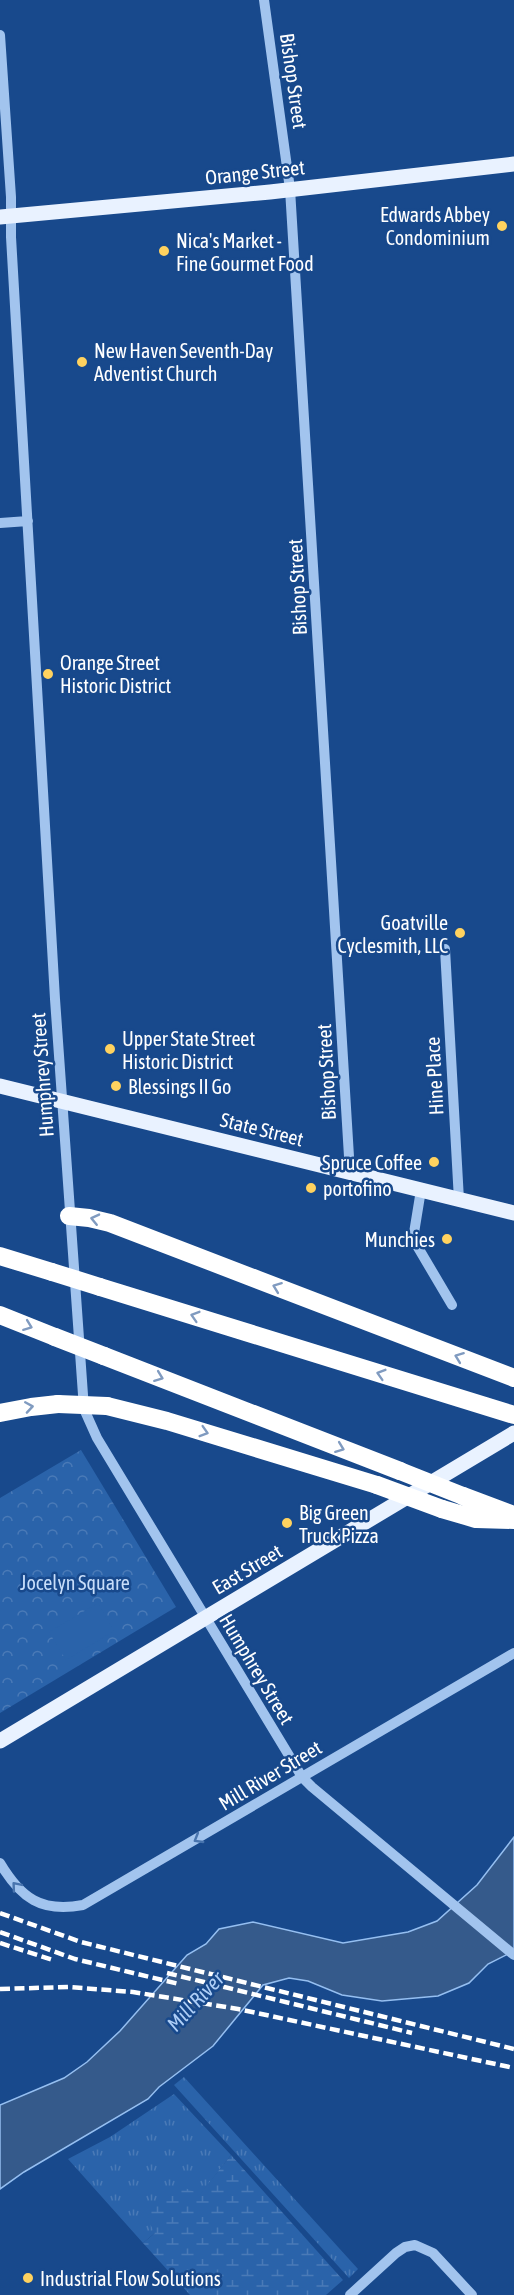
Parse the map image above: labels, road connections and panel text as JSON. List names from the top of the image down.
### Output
{
  "streets": {
    "main road": ["Orange Street", "State Street", "East Street"],
    "street": [
      "Bishop Street",
      "Humphrey Street",
      "Hine Place",
      "Mill River Street"
    ]
  },
  "crossings": [
    ["Bishop Street", "Orange Street"],
    ["Bishop Street", "State Street"],
    ["Orange Street", "Humphrey Street"],
    ["Humphrey Street", "State Street"],
    ["Humphrey Street", "East Street"],
    ["Humphrey Street", "Mill River Street"],
    ["Hine Place", "State Street"]
  ],
  "one_way": ["Mill River Street"],
  "water": ["Mill River"],
  "parks": ["Jocelyn Square"],
  "places": [
    "Edwards Abbey Condominium",
    "Nica's Market - Fine Gourmet Food",
    "New Haven Seventh-Day Adventist Church",
    "Orange Street Historic District",
    "Goatville Cyclesmith, LLC",
    "Upper State Street Historic District",
    "Blessings II Go",
    "Spruce Coffee",
    "portofino",
    "Munchies",
    "Big Green Truck Pizza",
    "Industrial Flow Solutions"
  ]
}
